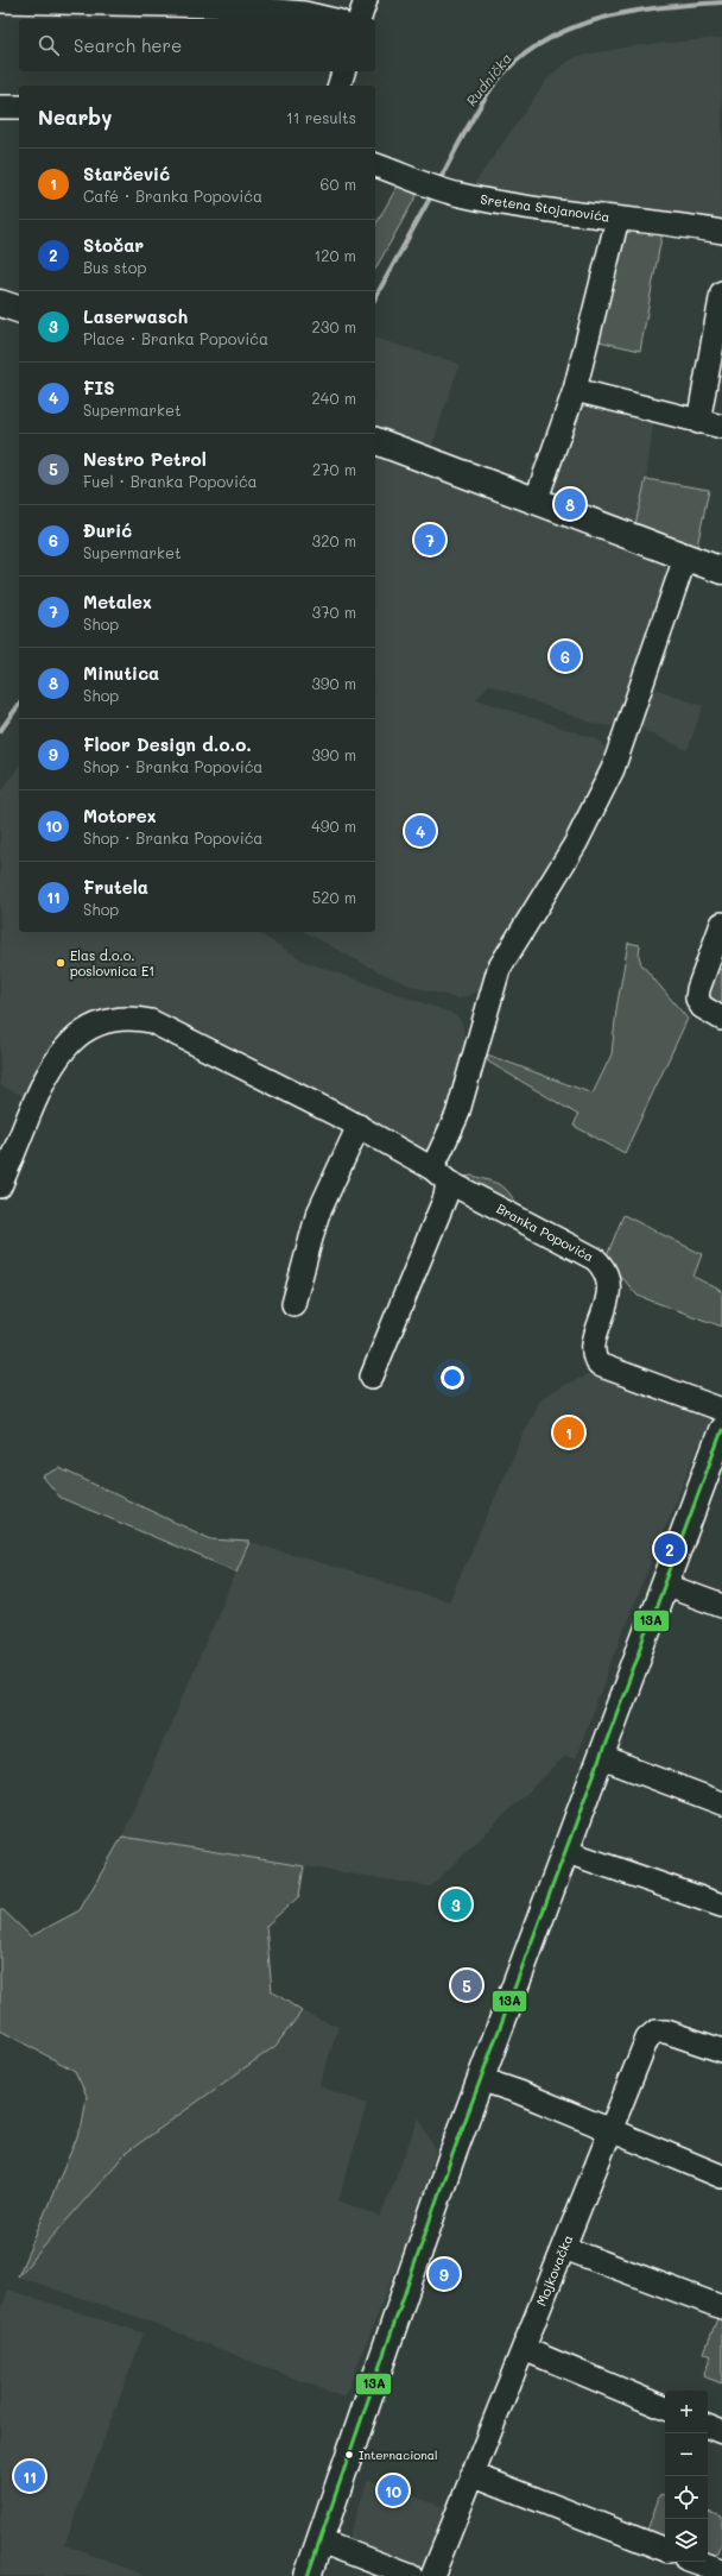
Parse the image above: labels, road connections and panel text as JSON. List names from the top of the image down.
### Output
{
  "streets": {
    "street": ["Sretena Stojanovića", "Branka Popovića", "Mojkovačka"]
  },
  "water": ["Rudnička"],
  "places": ["Elas d.o.o. poslovnica E1", "Internacional"],
  "lines": ["transit line 13A"],
  "page": {
    "search": "Search here",
    "heading": ["Nearby", "11 results"],
    "list": [
      {
        "mark": "1",
        "name": "Starčević",
        "note": "Café · Branka Popovića",
        "value": "60 m"
      },
      {
        "mark": "2",
        "name": "Stočar",
        "note": "Bus stop",
        "value": "120 m"
      },
      {
        "mark": "3",
        "name": "Laserwasch",
        "note": "Place · Branka Popovića",
        "value": "230 m"
      },
      {
        "mark": "4",
        "name": "FIS",
        "note": "Supermarket",
        "value": "240 m"
      },
      {
        "mark": "5",
        "name": "Nestro Petrol",
        "note": "Fuel · Branka Popovića",
        "value": "270 m"
      },
      {
        "mark": "6",
        "name": "Đurić",
        "note": "Supermarket",
        "value": "320 m"
      },
      {
        "mark": "7",
        "name": "Metalex",
        "note": "Shop",
        "value": "370 m"
      },
      {
        "mark": "8",
        "name": "Minutica",
        "note": "Shop",
        "value": "390 m"
      },
      {
        "mark": "9",
        "name": "Floor Design d.o.o.",
        "note": "Shop · Branka Popovića",
        "value": "390 m"
      },
      {
        "mark": "10",
        "name": "Motorex",
        "note": "Shop · Branka Popovića",
        "value": "490 m"
      },
      {
        "mark": "11",
        "name": "Frutela",
        "note": "Shop",
        "value": "520 m"
      }
    ],
    "pins": [
      "8",
      "7",
      "6",
      "4",
      "1",
      "2",
      "3",
      "5",
      "9",
      "11",
      "10"
    ],
    "map_buttons": ["+", "−"]
  }
}
